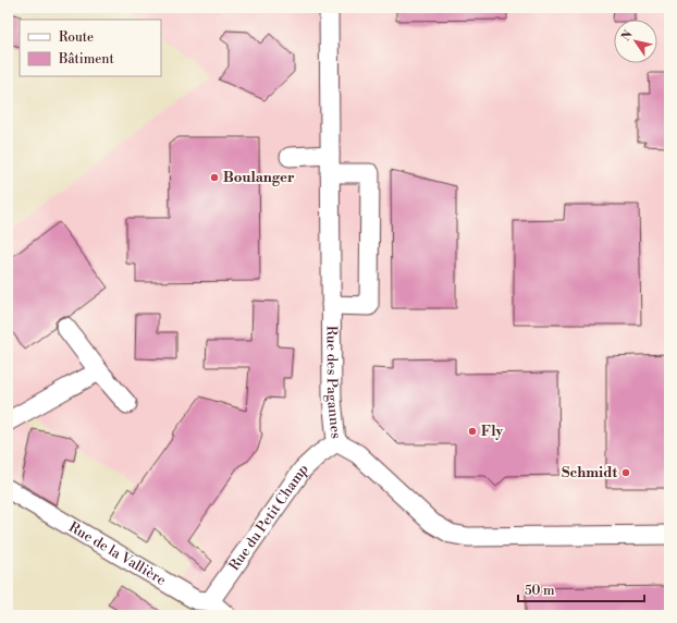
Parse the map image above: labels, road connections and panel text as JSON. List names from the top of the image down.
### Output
{
  "streets": {
    "street": ["Rue des Pagannes", "Rue du Petit Champ", "Rue de la Vallière"]
  },
  "crossings": [
    ["Rue des Pagannes", "Rue du Petit Champ"],
    ["Rue du Petit Champ", "Rue de la Vallière"]
  ],
  "places": ["Boulanger", "Fly", "Schmidt"],
  "legend": ["Route", "Bâtiment"],
  "scale_bar": "50 m",
  "north": "top left"
}
